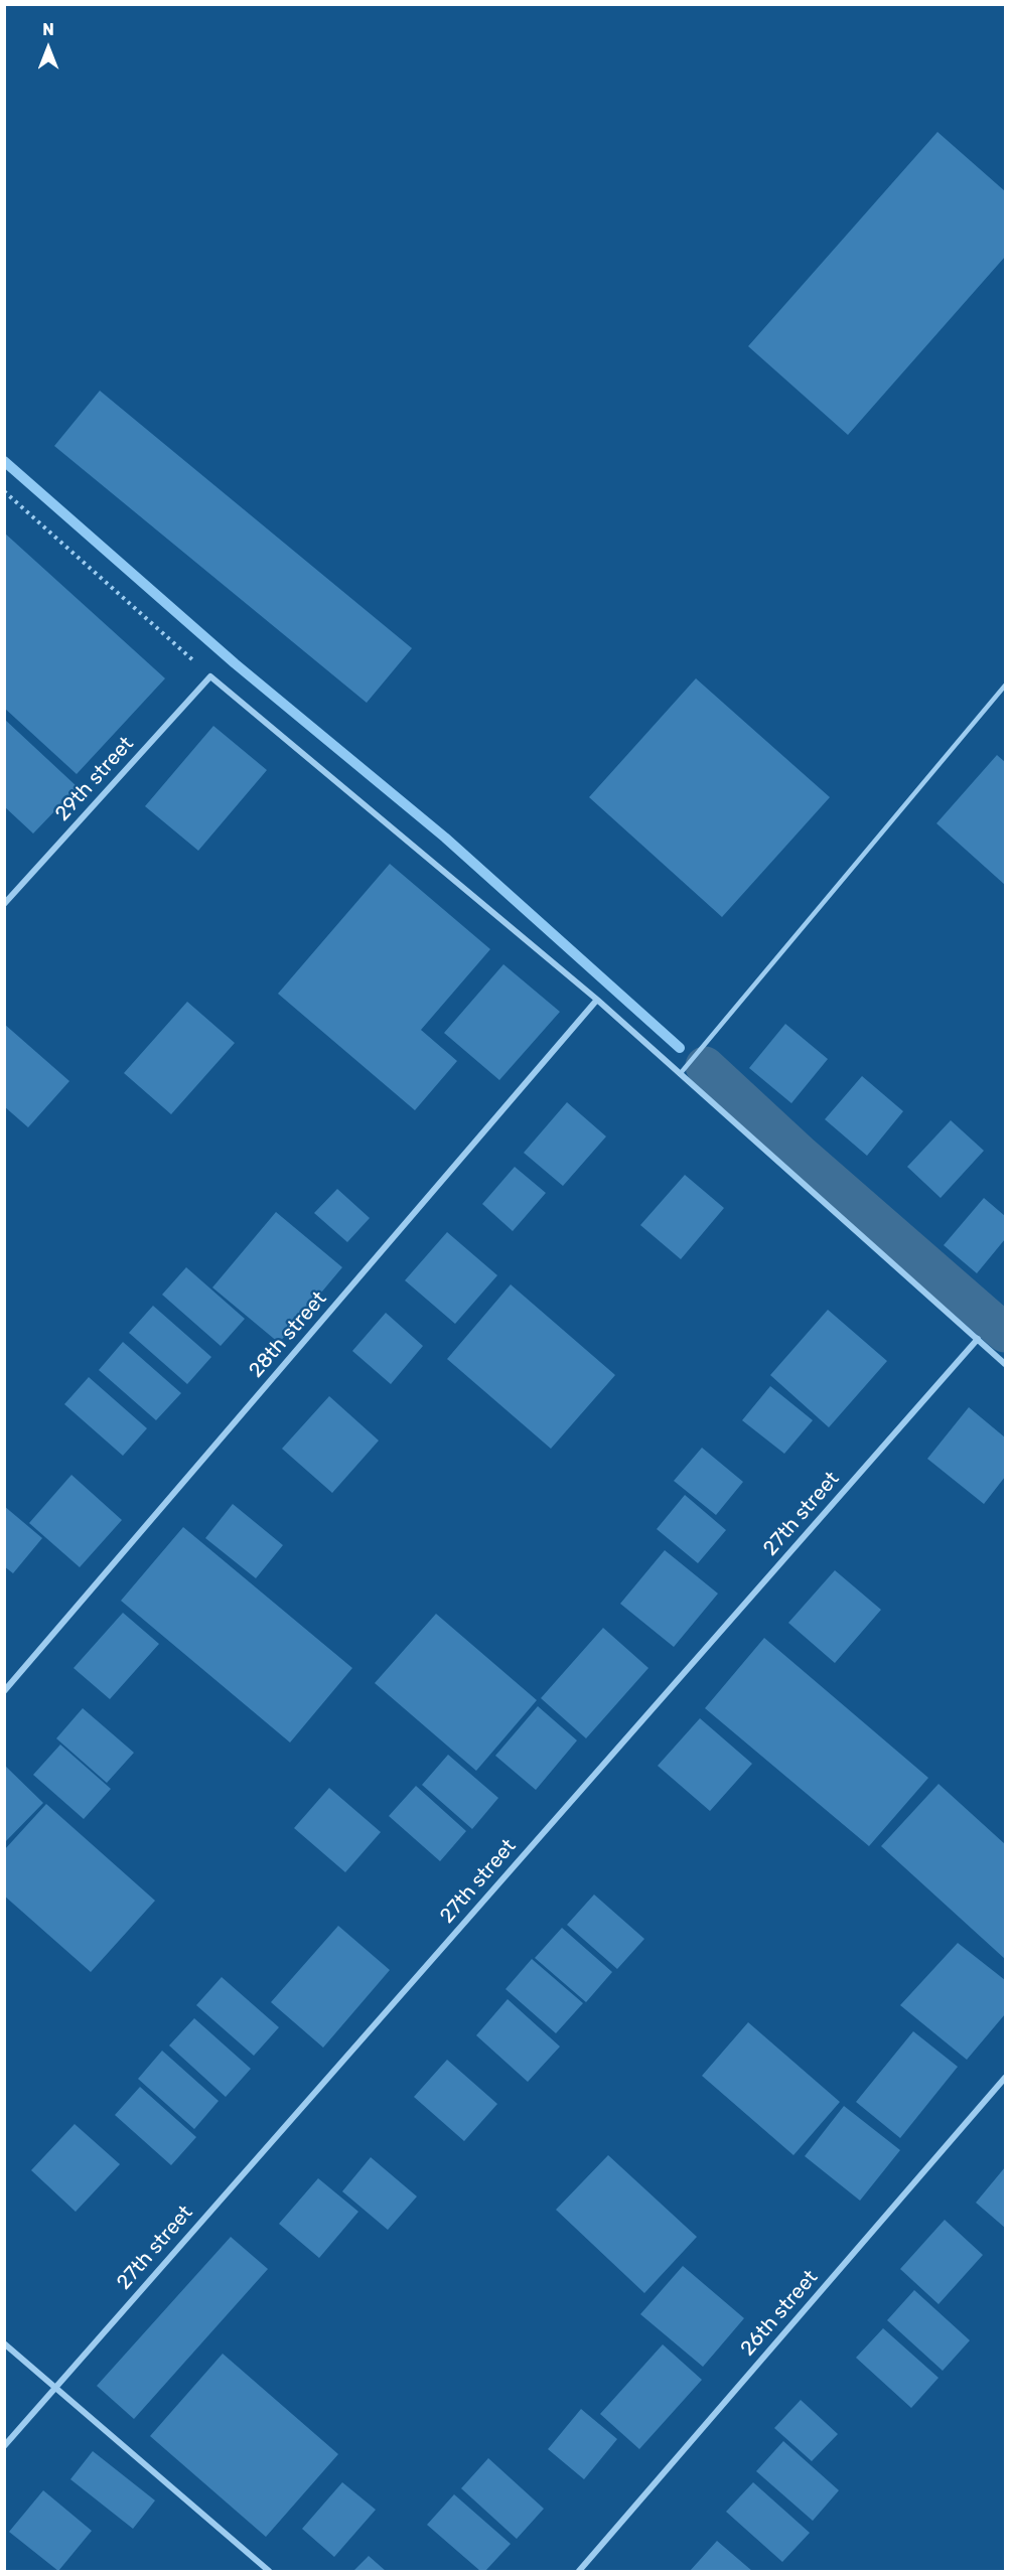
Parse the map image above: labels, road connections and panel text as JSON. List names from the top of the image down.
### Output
{
  "streets": {
    "street": [
      "29th street",
      "28th street",
      "27th street",
      "26th street"
    ]
  },
  "north": "top"
}
